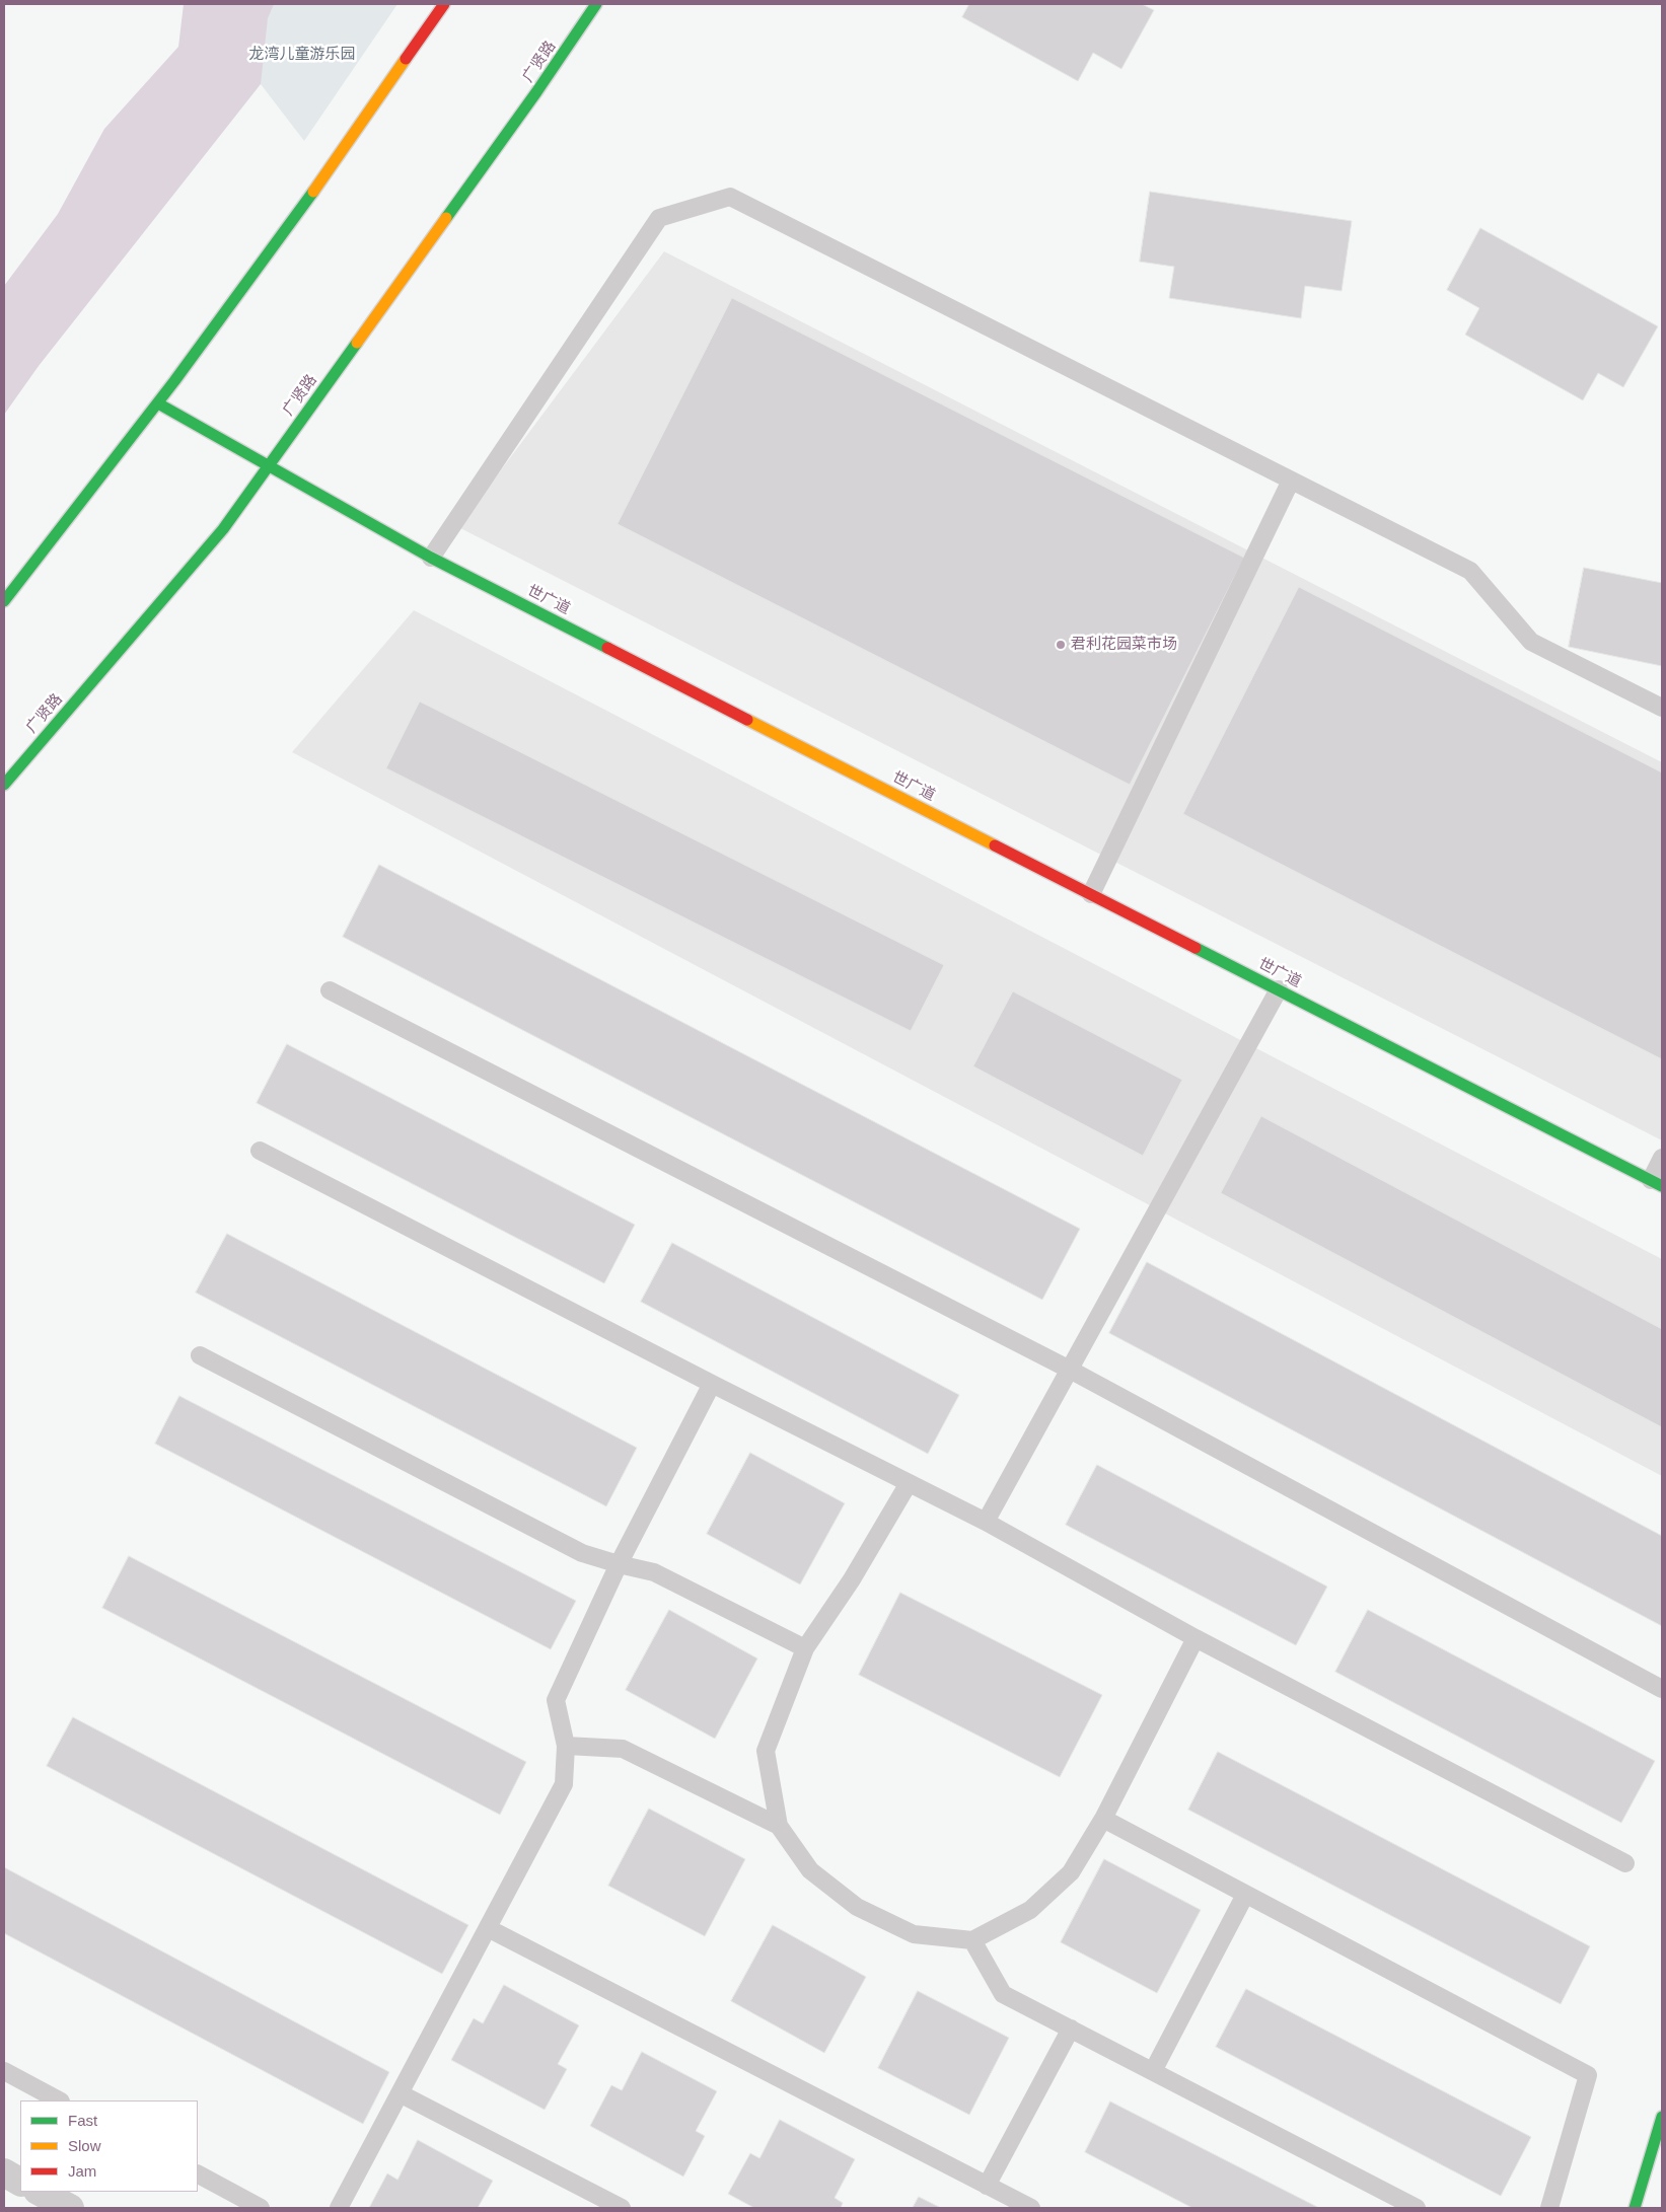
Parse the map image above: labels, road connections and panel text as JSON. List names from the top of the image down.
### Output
{
  "streets": {
    "street": ["广贤路", "世广道"]
  },
  "crossings": [
    ["广贤路", "世广道"]
  ],
  "parks": ["龙湾儿童游乐园"],
  "places": ["君利花园菜市场"],
  "legend": ["Fast", "Slow", "Jam"]
}
